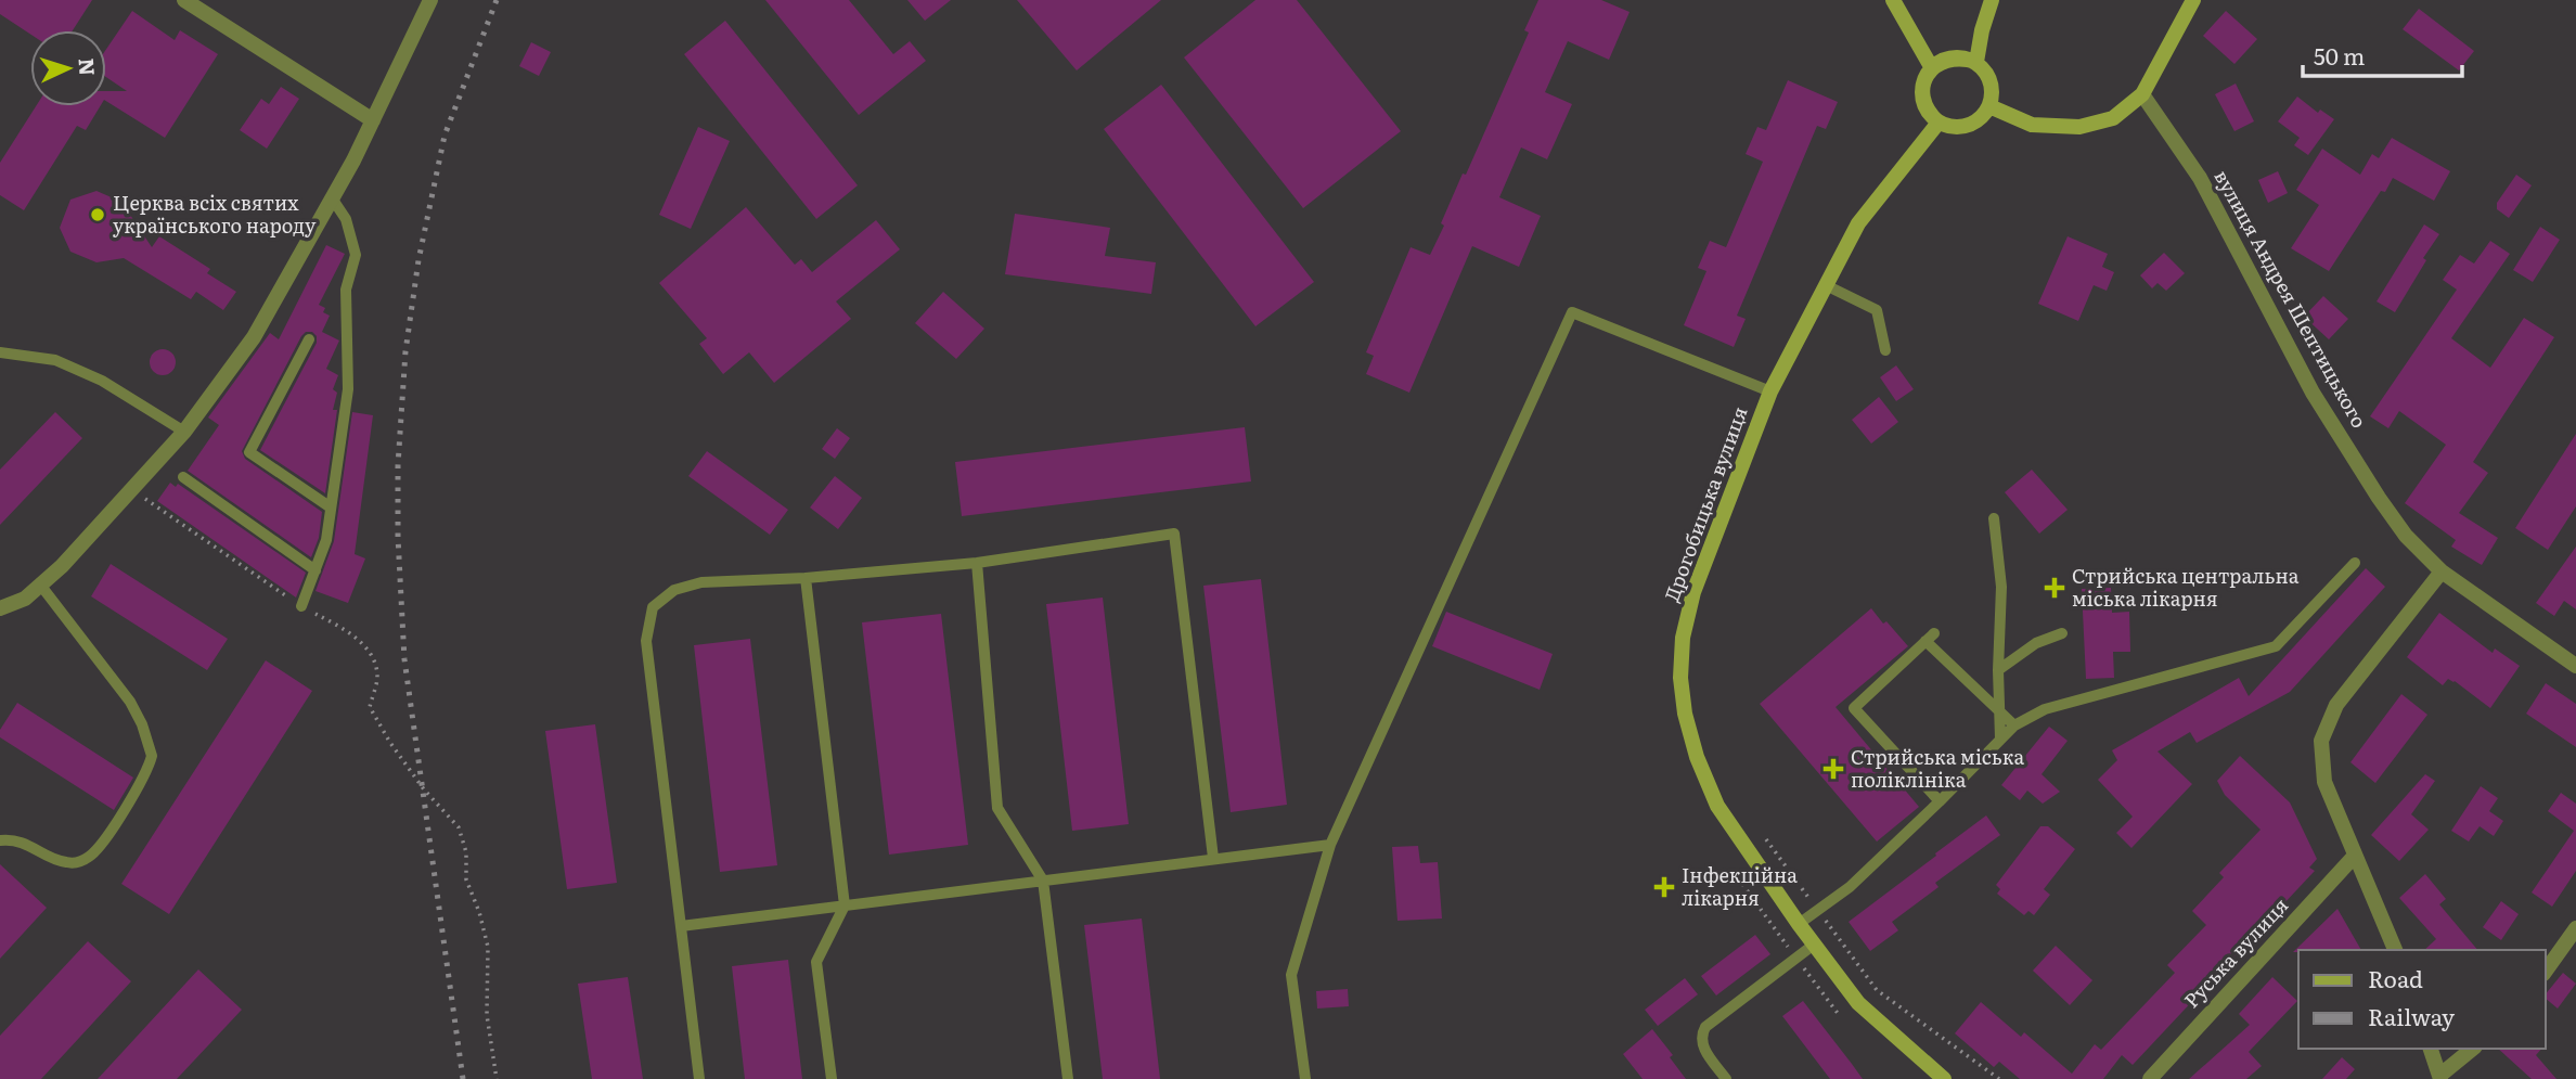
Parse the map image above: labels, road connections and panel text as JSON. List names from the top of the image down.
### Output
{
  "streets": {
    "main road": ["Дрогобицька вулиця"],
    "street": ["вулиця Андрея Шептицького", "Руська вулиця"]
  },
  "places": {
    "other": ["Церква всіх святих українського народу"],
    "health": ["Стрийська центральна міська лікарня", "Стрийська міська поліклініка", "Інфекційна лікарня"]
  },
  "legend": ["Road", "Railway"],
  "scale_bar": "50 m",
  "north": "right"
}
